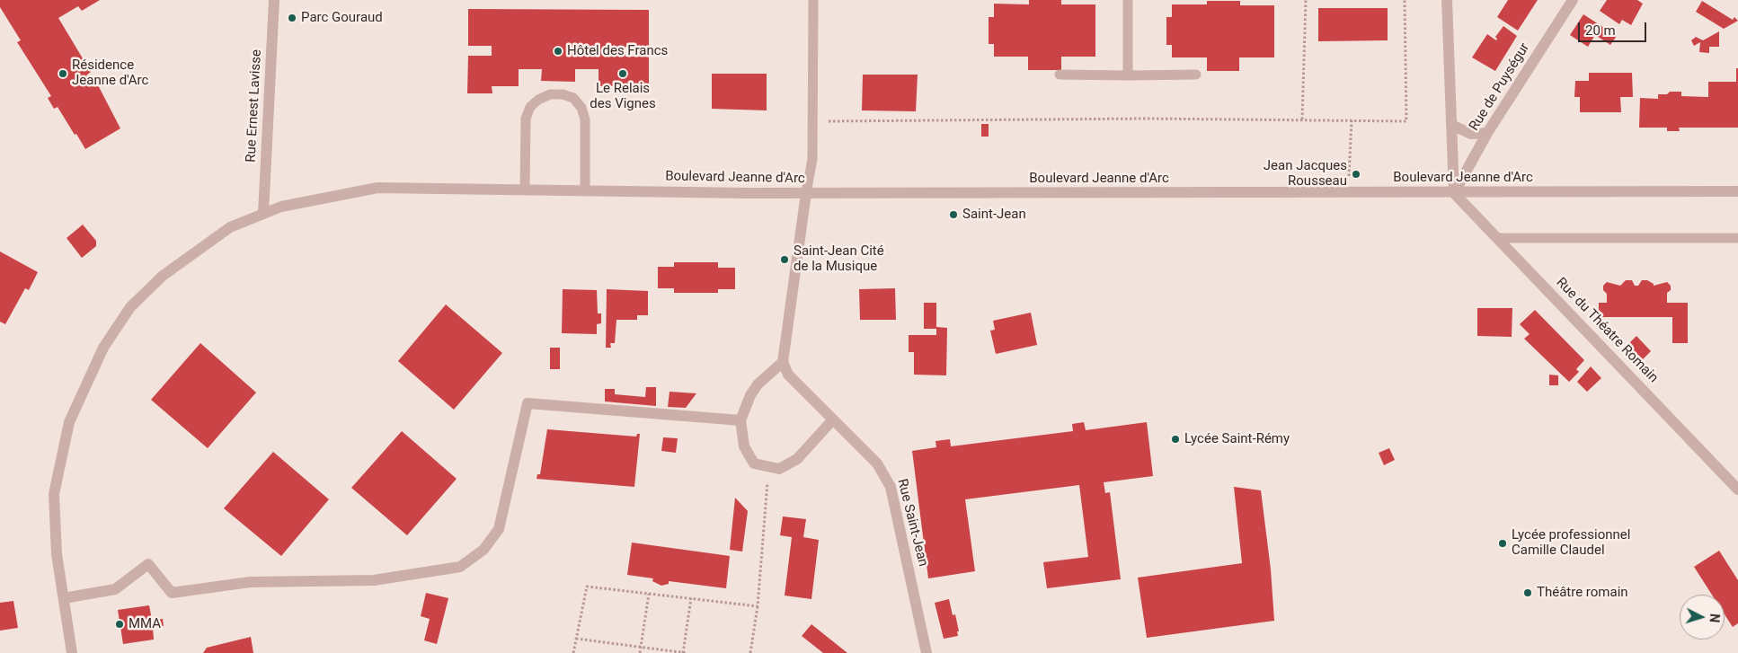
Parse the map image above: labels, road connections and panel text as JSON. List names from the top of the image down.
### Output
{
  "streets": {
    "street": [
      "Rue de Puységur",
      "Rue Ernest Lavisse",
      "Boulevard Jeanne d'Arc",
      "Rue du Théatre Romain",
      "Rue Saint-Jean"
    ]
  },
  "crossings": [
    ["Rue de Puységur", "Boulevard Jeanne d'Arc"],
    ["Rue de Puységur", "Rue du Théatre Romain"],
    ["Rue Ernest Lavisse", "Boulevard Jeanne d'Arc"],
    ["Boulevard Jeanne d'Arc", "Rue du Théatre Romain"]
  ],
  "places": [
    "Parc Gouraud",
    "Hôtel des Francs",
    "Résidence Jeanne d'Arc",
    "Le Relais des Vignes",
    "Jean Jacques Rousseau",
    "Saint-Jean",
    "Saint-Jean Cité de la Musique",
    "Lycée Saint-Rémy",
    "Lycée professionnel Camille Claudel",
    "Théâtre romain",
    "MMA"
  ],
  "scale_bar": "20 m",
  "north": "right"
}
